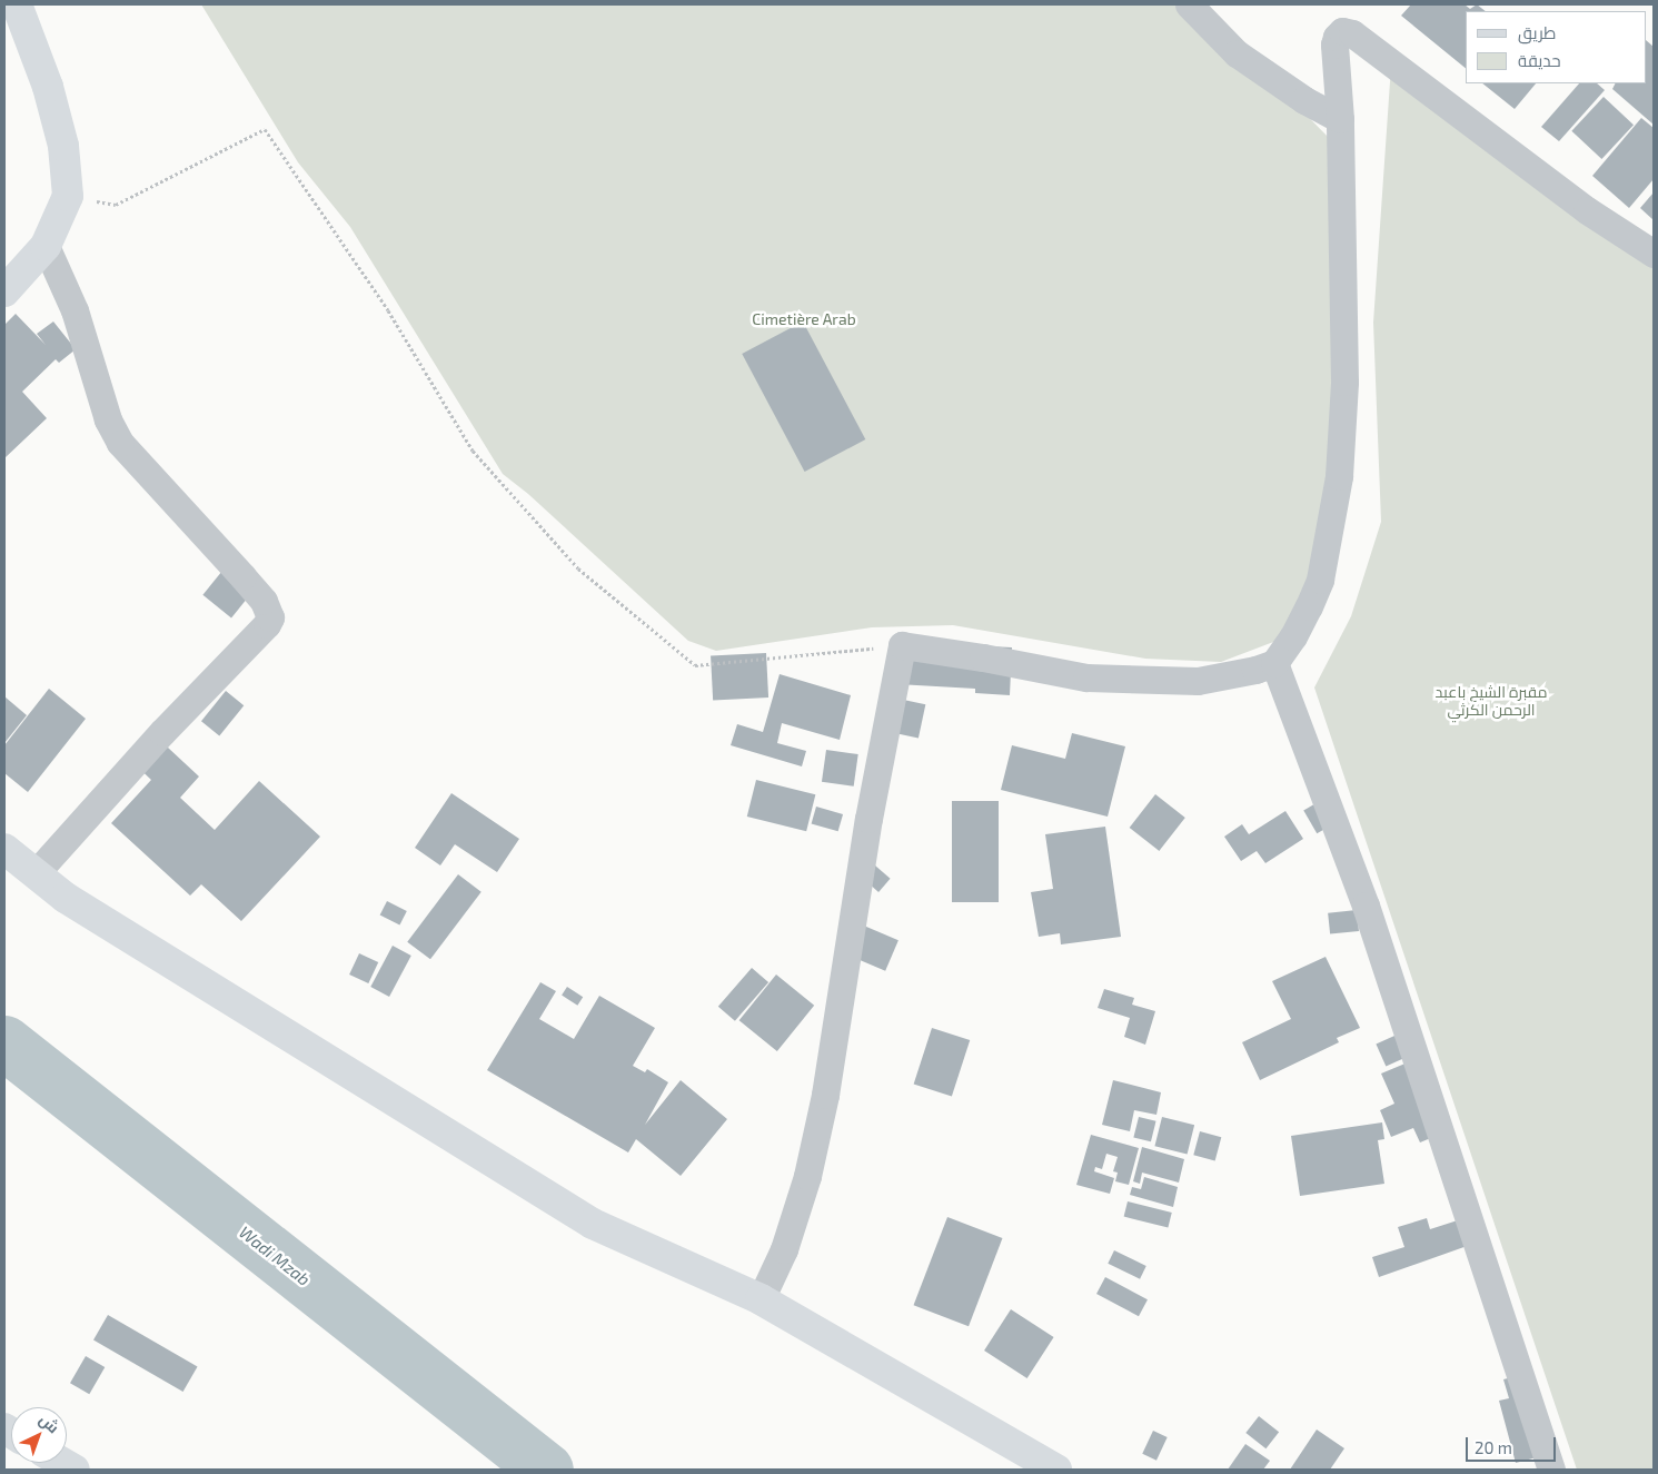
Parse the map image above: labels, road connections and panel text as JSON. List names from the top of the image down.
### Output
{
  "water": ["Wadi Mzab"],
  "parks": ["Cimetière Arab", "مقبرة الشيخ باعبد الرحمن الكرثي"],
  "legend": ["طريق", "حديقة"],
  "scale_bar": "20 m",
  "north": "top right"
}
